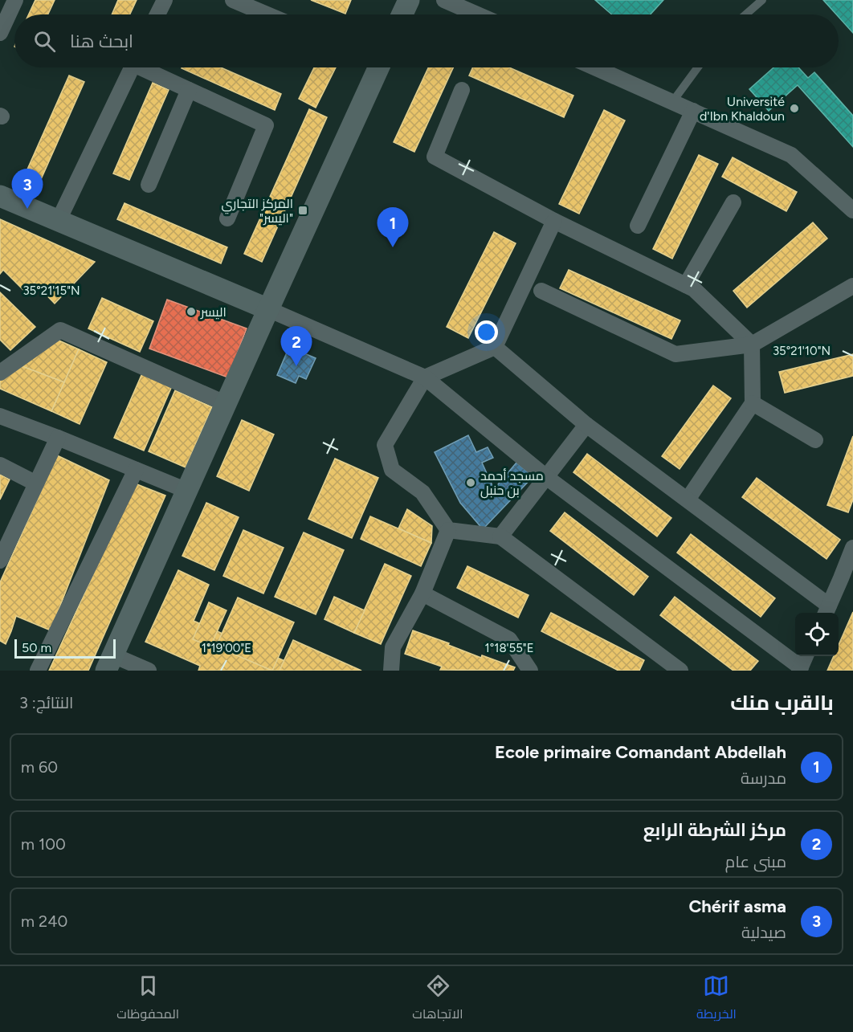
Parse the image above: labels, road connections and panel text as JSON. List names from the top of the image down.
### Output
{
  "places": {
    "other": ["Université d'Ibn Khaldoun", "اليسر", "مسجد أحمد بن حنبل"],
    "transit": ["المركز التجاري \"اليسر\""]
  },
  "scale_bar": "50 m",
  "page": {
    "search": "ابحث هنا",
    "pins": ["3", "1", "2"],
    "scale": "50 m",
    "heading": ["بالقرب منك", "النتائج: 3"],
    "list": [
      {
        "mark": "1",
        "name": "Ecole primaire Comandant Abdellah",
        "note": "مدرسة",
        "value": "60 m"
      },
      {
        "mark": "2",
        "name": "مركز الشرطة الرابع",
        "note": "مبنى عام",
        "value": "100 m"
      },
      {
        "mark": "3",
        "name": "Chérif asma",
        "note": "صيدلية",
        "value": "240 m"
      }
    ],
    "nav": ["الخريطة", "الاتجاهات", "المحفوظات"]
  },
  "coordinates": [
    "35°21'15\"N",
    "35°21'10\"N",
    "1°19'00\"E",
    "1°18'55\"E"
  ]
}
